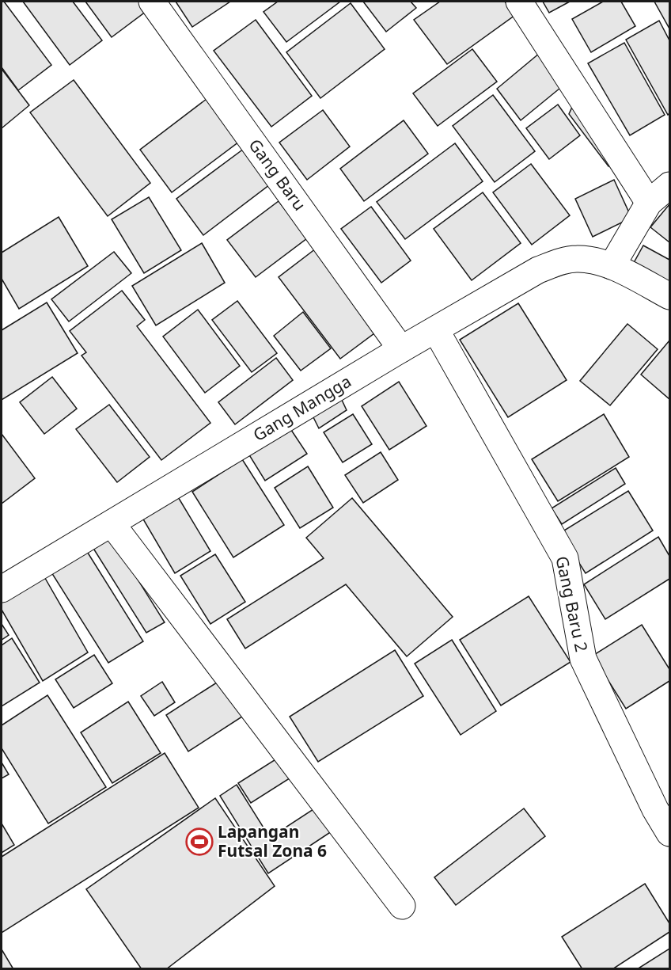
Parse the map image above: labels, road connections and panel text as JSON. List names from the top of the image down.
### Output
{
  "streets": {
    "street": ["Gang Baru", "Gang Mangga", "Gang Baru 2"]
  },
  "crossings": [
    ["Gang Baru", "Gang Mangga"],
    ["Gang Mangga", "Gang Baru 2"]
  ],
  "places": {
    "sports": ["Lapangan Futsal Zona 6"]
  }
}
